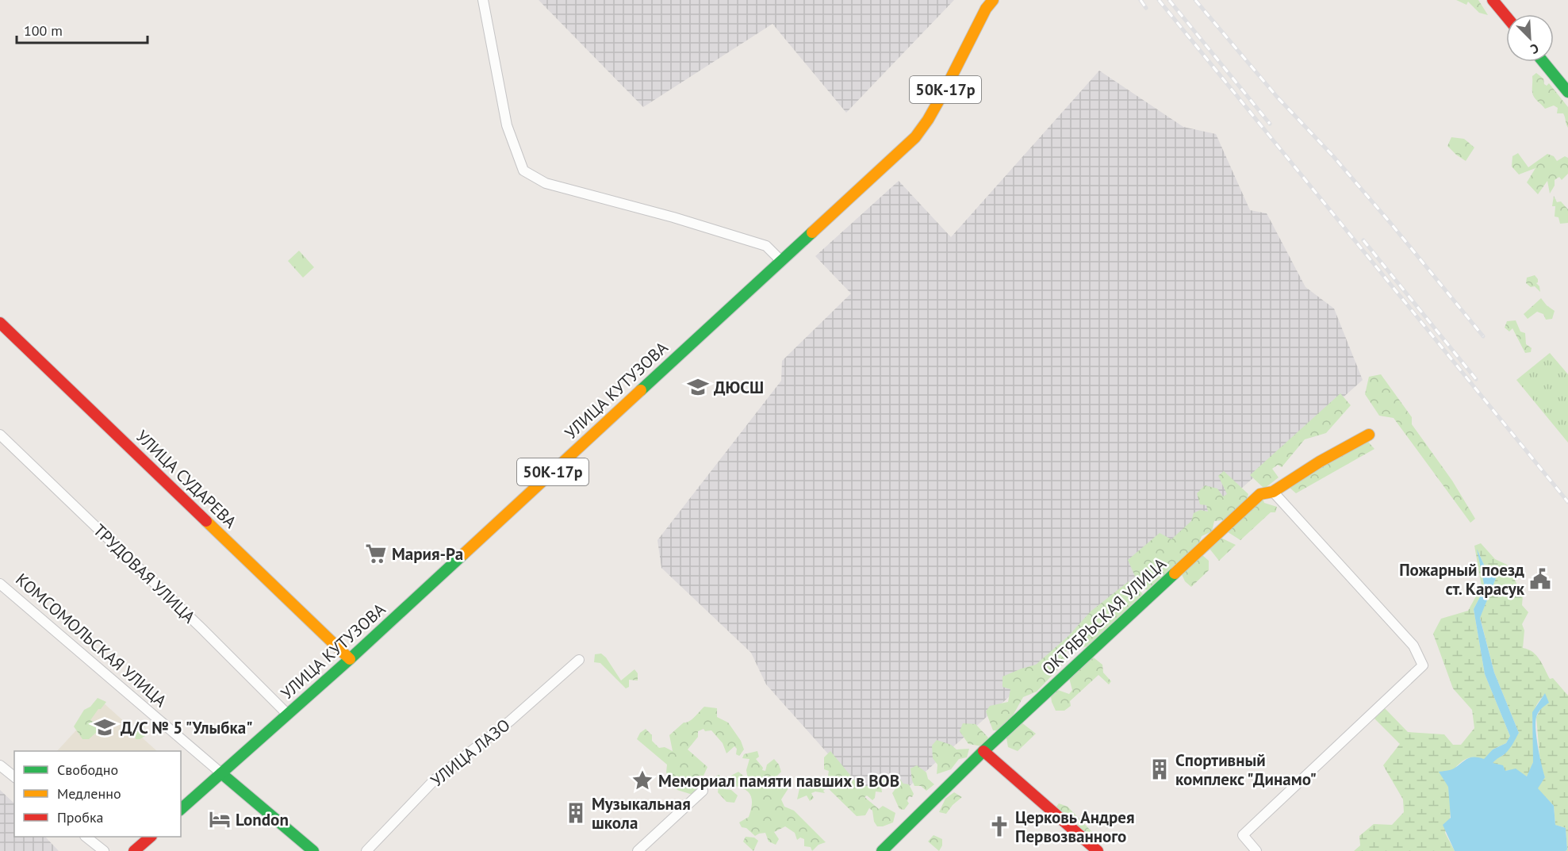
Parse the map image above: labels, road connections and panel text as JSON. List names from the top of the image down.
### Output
{
  "streets": {
    "street": [
      "50К-17р",
      "УЛИЦА КУТУЗОВА",
      "УЛИЦА СУДАРЕВА",
      "ТРУДОВАЯ УЛИЦА",
      "ОКТЯБРЬСКАЯ УЛИЦА",
      "КОМСОМОЛЬСКАЯ УЛИЦА",
      "УЛИЦА ЛАЗО"
    ]
  },
  "crossings": [
    ["УЛИЦА КУТУЗОВА", "УЛИЦА СУДАРЕВА"],
    ["УЛИЦА КУТУЗОВА", "ТРУДОВАЯ УЛИЦА"],
    ["УЛИЦА КУТУЗОВА", "КОМСОМОЛЬСКАЯ УЛИЦА"]
  ],
  "places": {
    "school or university": ["ДЮСШ", "Д/С № 5 \"Улыбка\""],
    "supermarket": ["Мария-Ра"],
    "public building": ["Пожарный поезд ст. Карасук"],
    "building": ["Спортивный комплекс \"Динамо\"", "Музыкальная школа"],
    "place": ["Мемориал памяти павших в ВОВ"],
    "hotel": ["London"],
    "church": ["Церковь Андрея Первозванного"]
  },
  "legend": ["Свободно", "Медленно", "Пробка"],
  "scale_bar": "100 m",
  "north": "bottom right"
}
